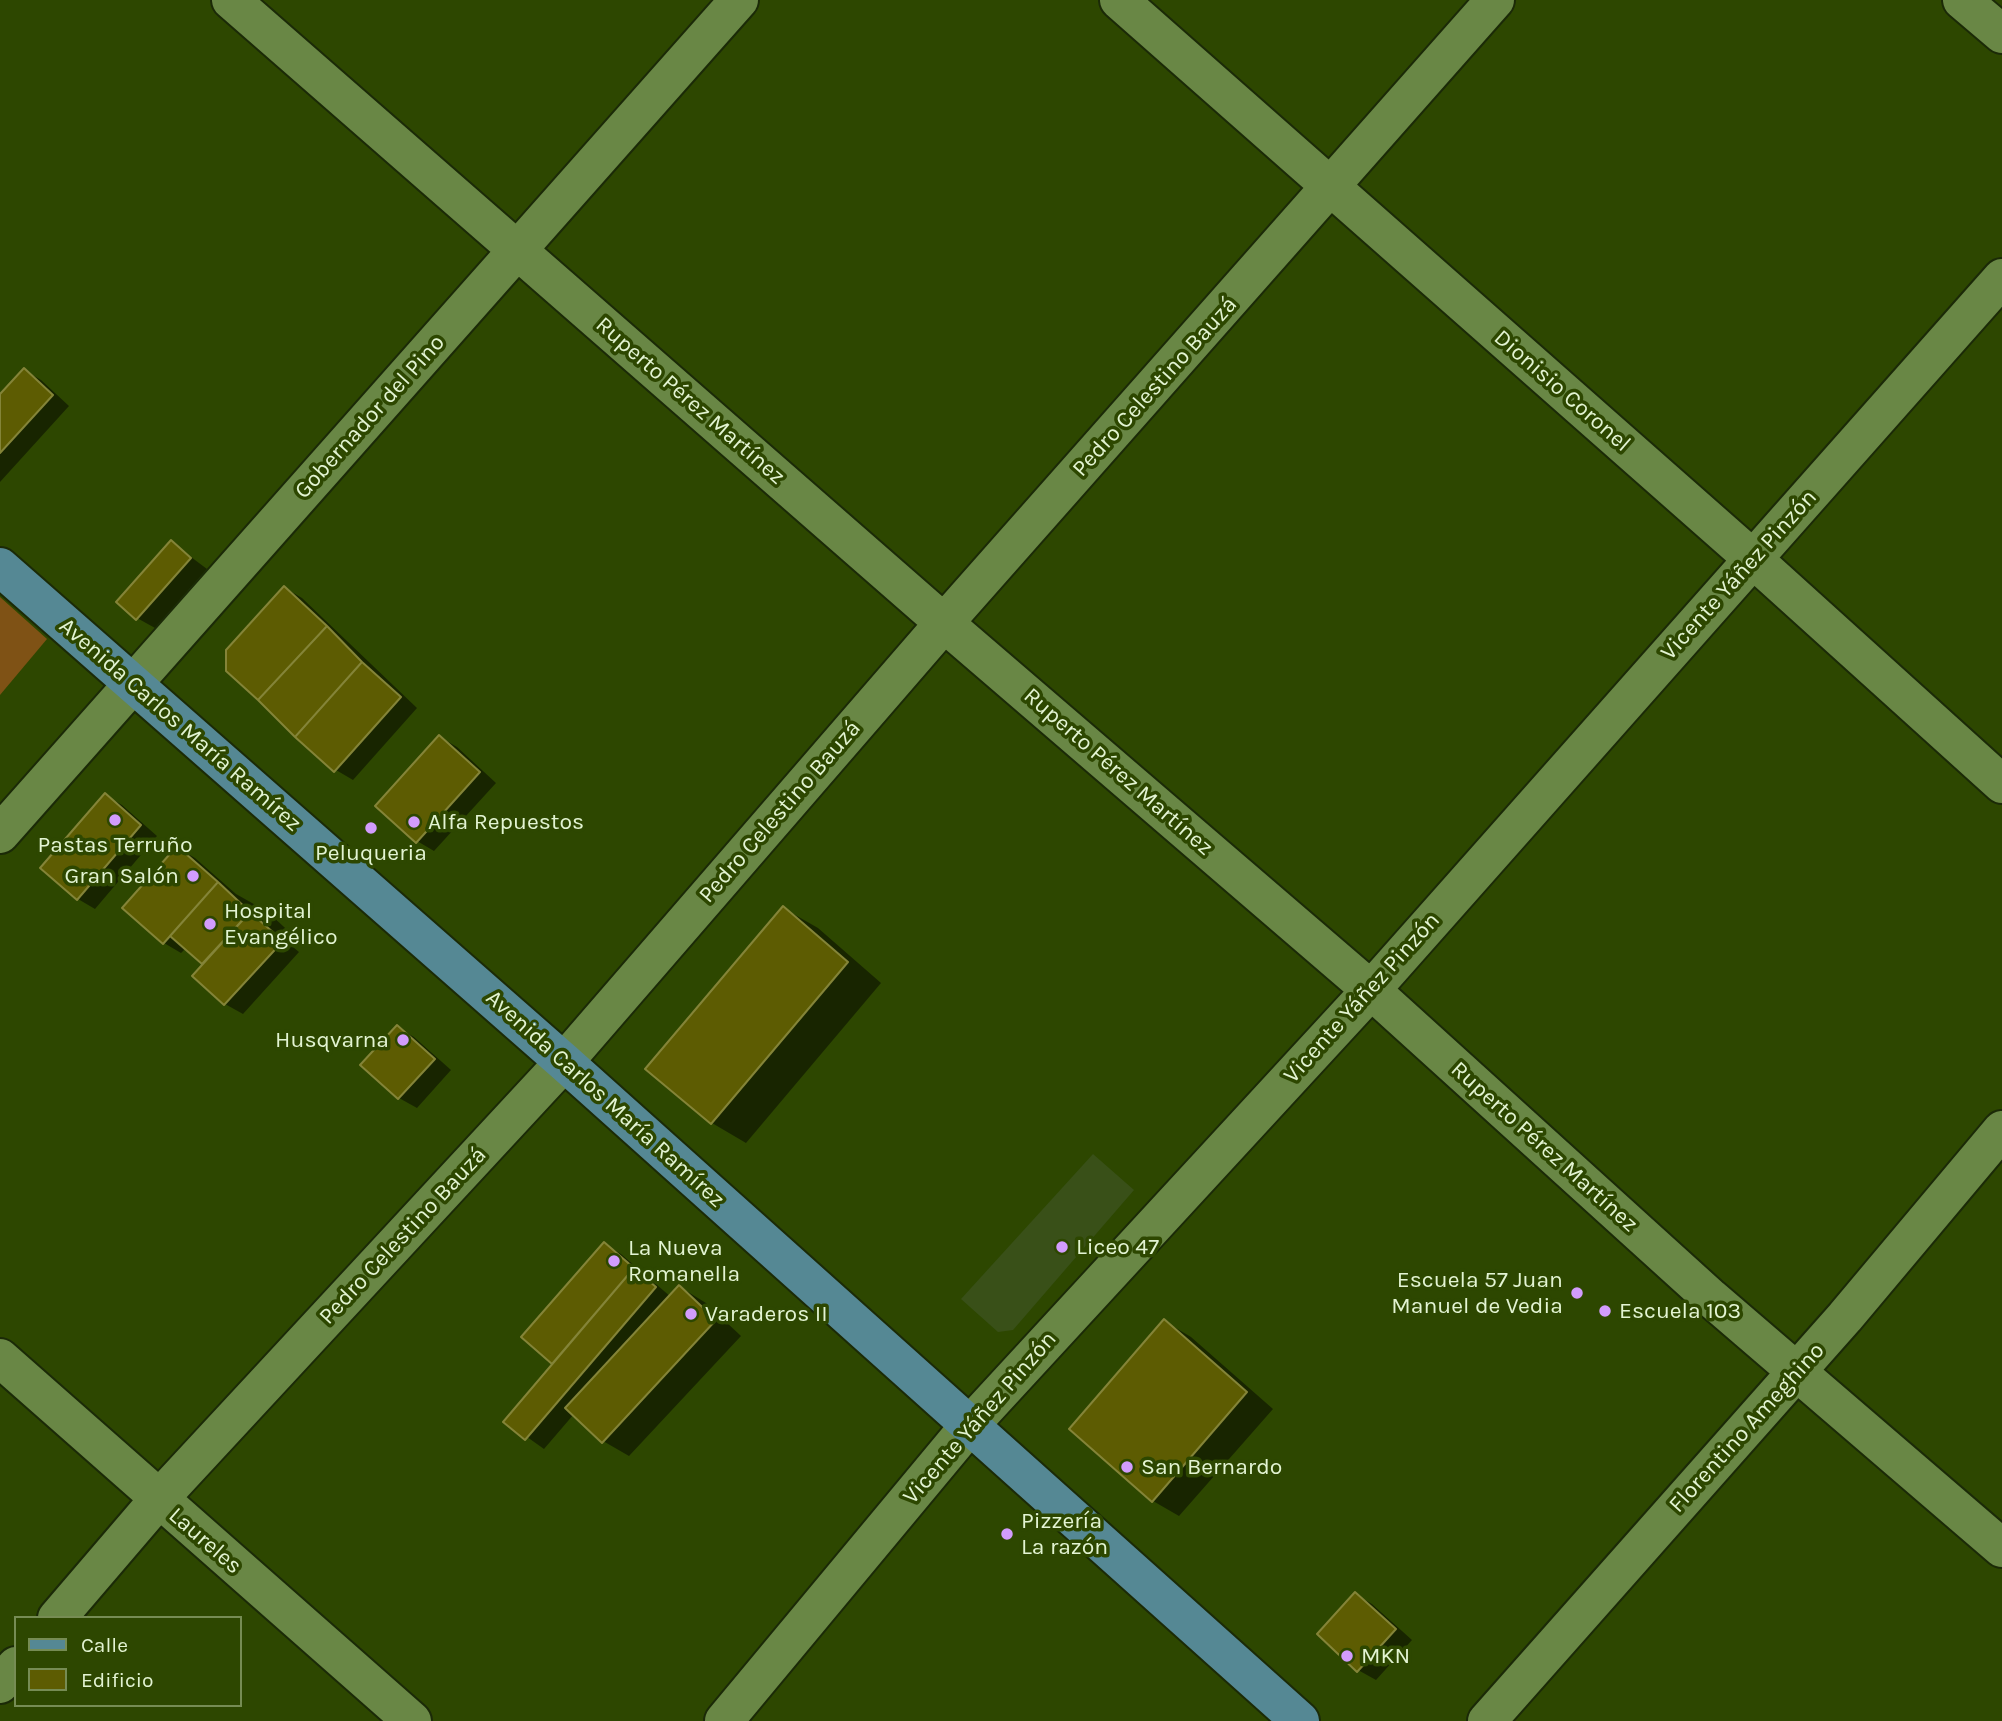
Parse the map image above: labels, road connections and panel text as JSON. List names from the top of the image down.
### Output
{
  "streets": {
    "main road": ["Avenida Carlos María Ramírez"],
    "street": [
      "Pedro Celestino Bauzá",
      "Dionisio Coronel",
      "Ruperto Pérez Martínez",
      "Gobernador del Pino",
      "Vicente Yáñez Pinzón",
      "Florentino Ameghino",
      "Laureles"
    ]
  },
  "crossings": [
    ["Pedro Celestino Bauzá", "Dionisio Coronel"],
    ["Pedro Celestino Bauzá", "Ruperto Pérez Martínez"],
    ["Pedro Celestino Bauzá", "Avenida Carlos María Ramírez"],
    ["Pedro Celestino Bauzá", "Laureles"],
    ["Dionisio Coronel", "Vicente Yáñez Pinzón"],
    ["Ruperto Pérez Martínez", "Gobernador del Pino"],
    ["Ruperto Pérez Martínez", "Vicente Yáñez Pinzón"],
    ["Ruperto Pérez Martínez", "Florentino Ameghino"],
    ["Gobernador del Pino", "Avenida Carlos María Ramírez"],
    ["Vicente Yáñez Pinzón", "Avenida Carlos María Ramírez"]
  ],
  "places": [
    "Pastas Terruño",
    "Alfa Repuestos",
    "Peluqueria",
    "Gran Salón",
    "Hospital Evangélico",
    "Husqvarna",
    "Liceo 47",
    "La Nueva Romanella",
    "Escuela 57 Juan Manuel de Vedia",
    "Escuela 103",
    "Varaderos II",
    "San Bernardo",
    "Pizzería La razón",
    "MKN"
  ],
  "legend": ["Calle", "Edificio"]
}
